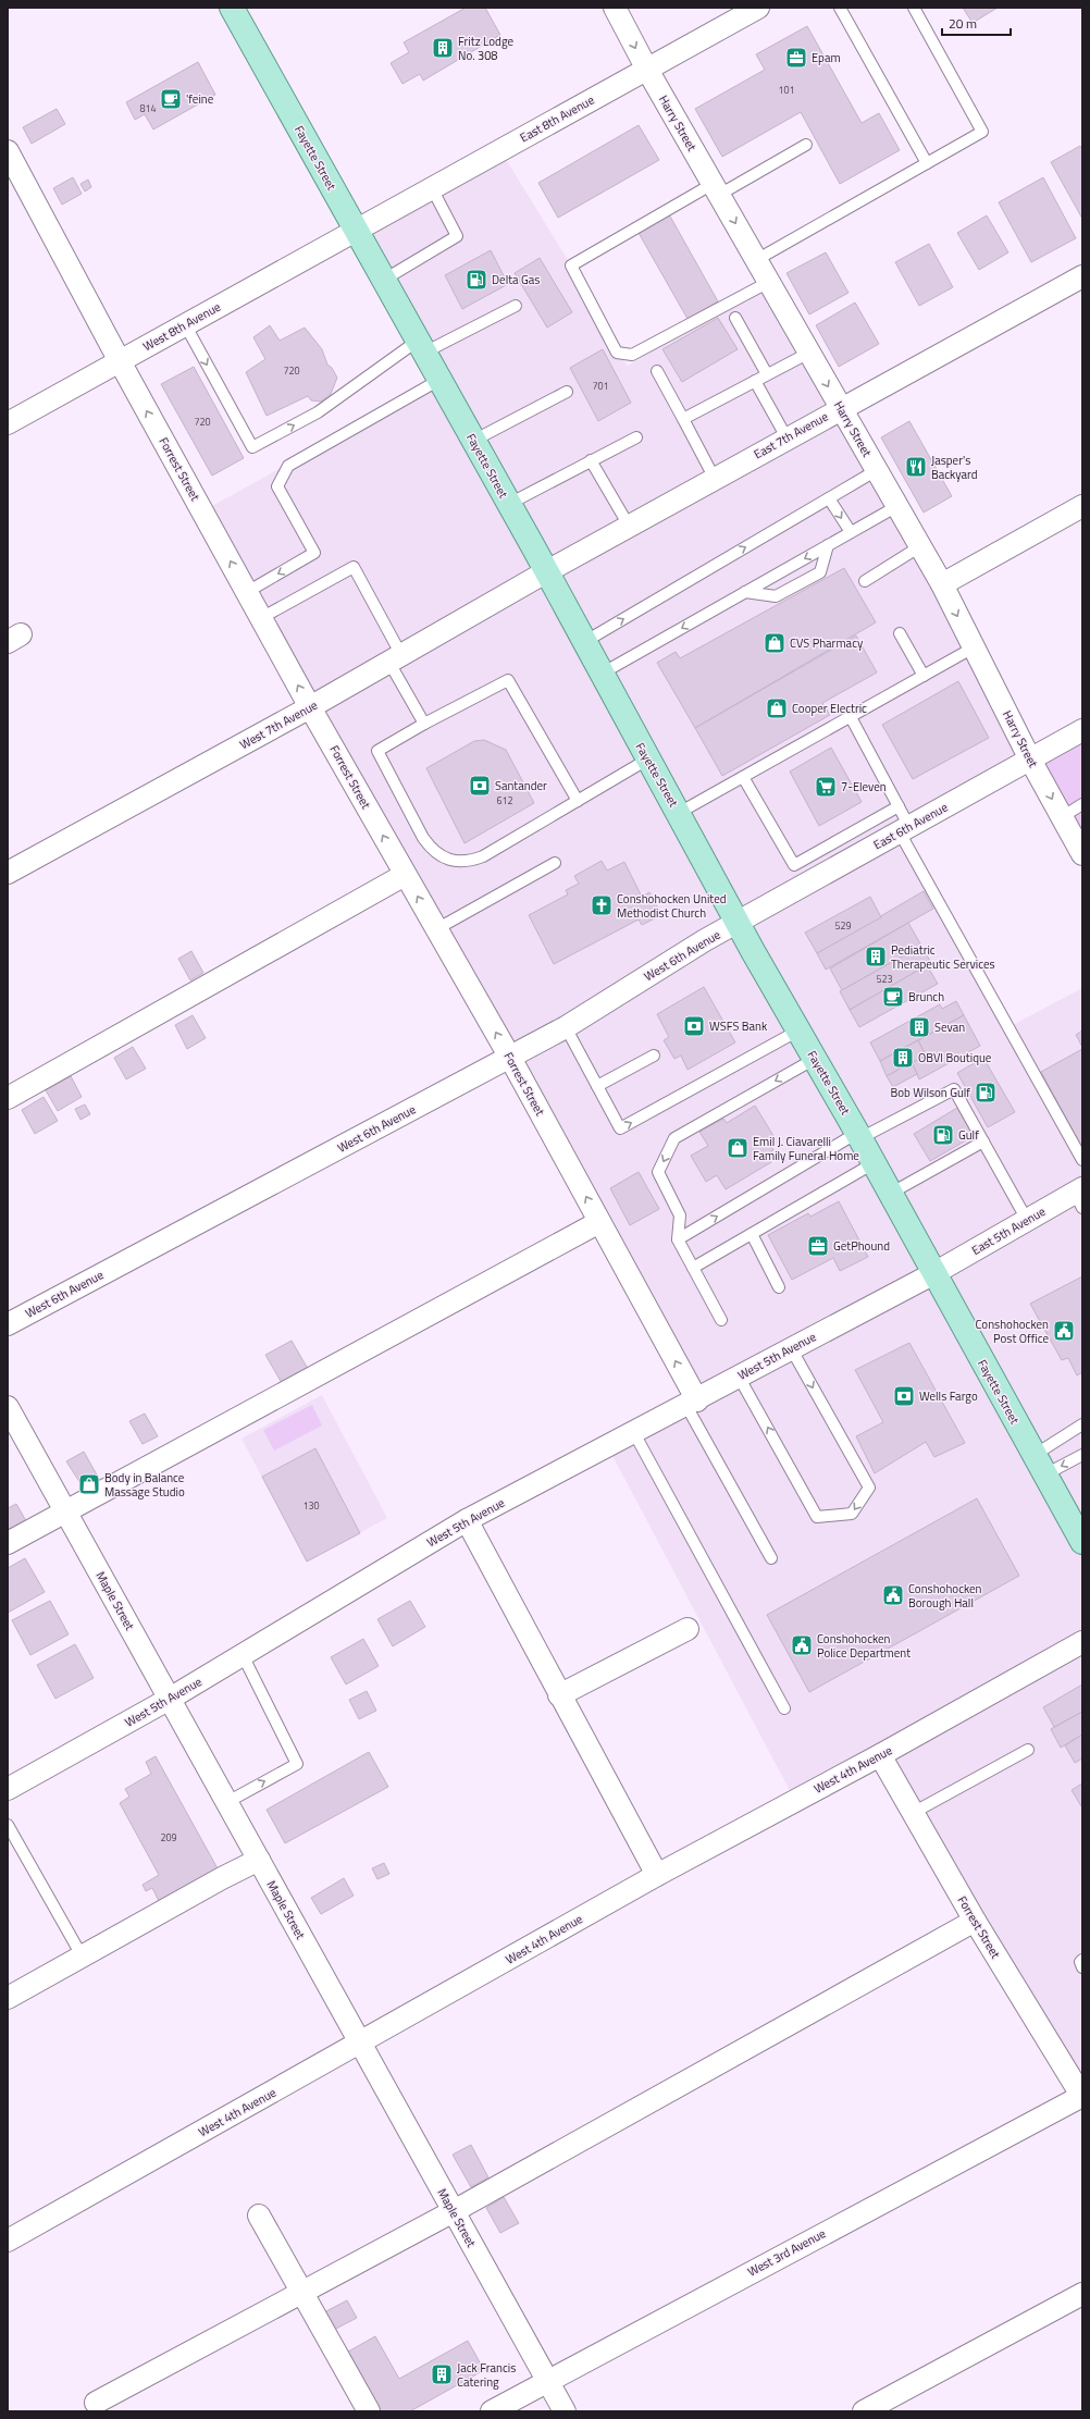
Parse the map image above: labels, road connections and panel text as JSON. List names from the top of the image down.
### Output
{
  "streets": {
    "main road": ["Fayette Street"],
    "street": [
      "East 8th Avenue",
      "Harry Street",
      "West 8th Avenue",
      "East 7th Avenue",
      "Forrest Street",
      "West 7th Avenue",
      "East 6th Avenue",
      "West 6th Avenue",
      "East 5th Avenue",
      "West 5th Avenue",
      "Maple Street",
      "West 4th Avenue",
      "West 3rd Avenue"
    ]
  },
  "crossings": [
    ["East 8th Avenue", "Harry Street"],
    ["East 8th Avenue", "Fayette Street"],
    ["East 8th Avenue", "West 8th Avenue"],
    ["Harry Street", "East 7th Avenue"],
    ["Harry Street", "East 6th Avenue"],
    ["Fayette Street", "West 8th Avenue"],
    ["Fayette Street", "East 7th Avenue"],
    ["Fayette Street", "West 7th Avenue"],
    ["Fayette Street", "East 6th Avenue"],
    ["Fayette Street", "West 6th Avenue"],
    ["Fayette Street", "East 5th Avenue"],
    ["Fayette Street", "West 5th Avenue"],
    ["West 8th Avenue", "Forrest Street"],
    ["East 7th Avenue", "West 7th Avenue"],
    ["Forrest Street", "West 7th Avenue"],
    ["Forrest Street", "West 6th Avenue"],
    ["Forrest Street", "West 5th Avenue"],
    ["Forrest Street", "West 4th Avenue"],
    ["Forrest Street", "West 3rd Avenue"],
    ["East 6th Avenue", "West 6th Avenue"],
    ["East 5th Avenue", "West 5th Avenue"],
    ["West 5th Avenue", "Maple Street"],
    ["Maple Street", "West 4th Avenue"],
    ["Maple Street", "West 3rd Avenue"]
  ],
  "one_way": ["Harry Street", "Forrest Street"],
  "places": {
    "building": [
      "Fritz Lodge No. 308",
      "Pediatric Therapeutic Services",
      "Sevan",
      "OBVI Boutique",
      "Jack Francis Catering"
    ],
    "office": ["Epam", "GetPhound"],
    "cafe": ["'feine", "Brunch"],
    "fuel station": ["Delta Gas", "Bob Wilson Gulf", "Gulf"],
    "restaurant": ["Jasper's Backyard"],
    "shop": [
      "CVS Pharmacy",
      "Cooper Electric",
      "Emil J. Ciavarelli Family Funeral Home",
      "Body in Balance Massage Studio"
    ],
    "bank": ["Santander", "WSFS Bank", "Wells Fargo"],
    "supermarket": ["7-Eleven"],
    "church": ["Conshohocken United Methodist Church"],
    "public building": ["Conshohocken Post Office", "Conshohocken Borough Hall", "Conshohocken Police Department"]
  },
  "house_numbers": [
    "101",
    "814",
    "720",
    "701",
    "720",
    "612",
    "529",
    "523",
    "130",
    "209"
  ],
  "scale_bar": "20 m"
}
